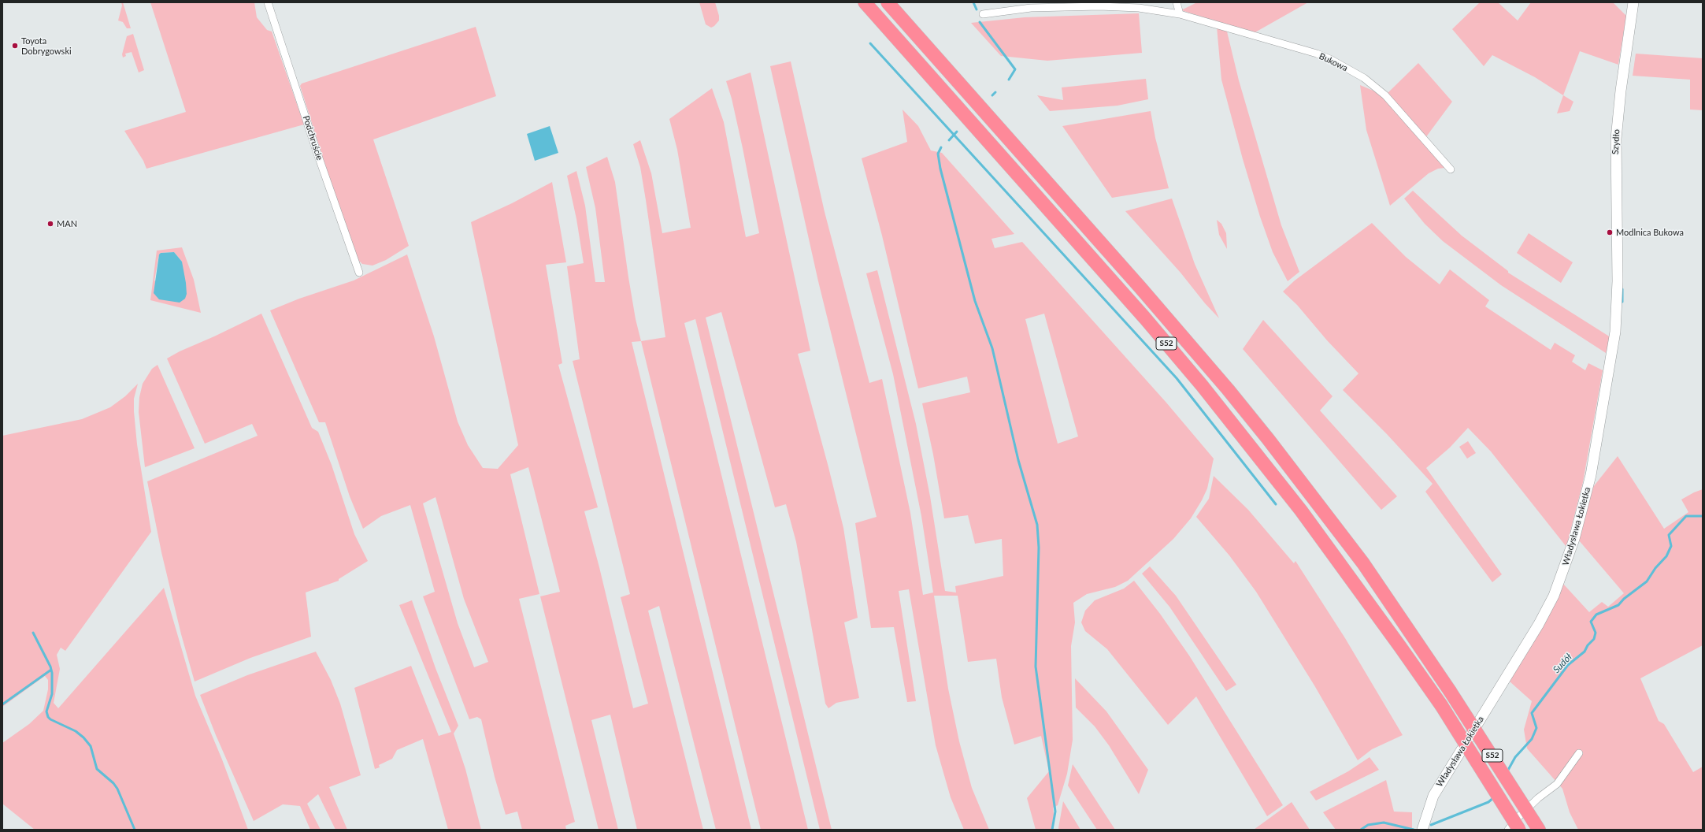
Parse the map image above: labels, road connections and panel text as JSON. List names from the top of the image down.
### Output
{
  "streets": {
    "highway": ["S52"],
    "street": [
      "Bukowa",
      "Podchruście",
      "Szydło",
      "Władysława Łokietka"
    ]
  },
  "crossings": [
    ["Szydło", "Władysława Łokietka"]
  ],
  "water": ["Sudół"],
  "places": ["Toyota Dobrygowski", "MAN", "Modlnica Bukowa"]
}
